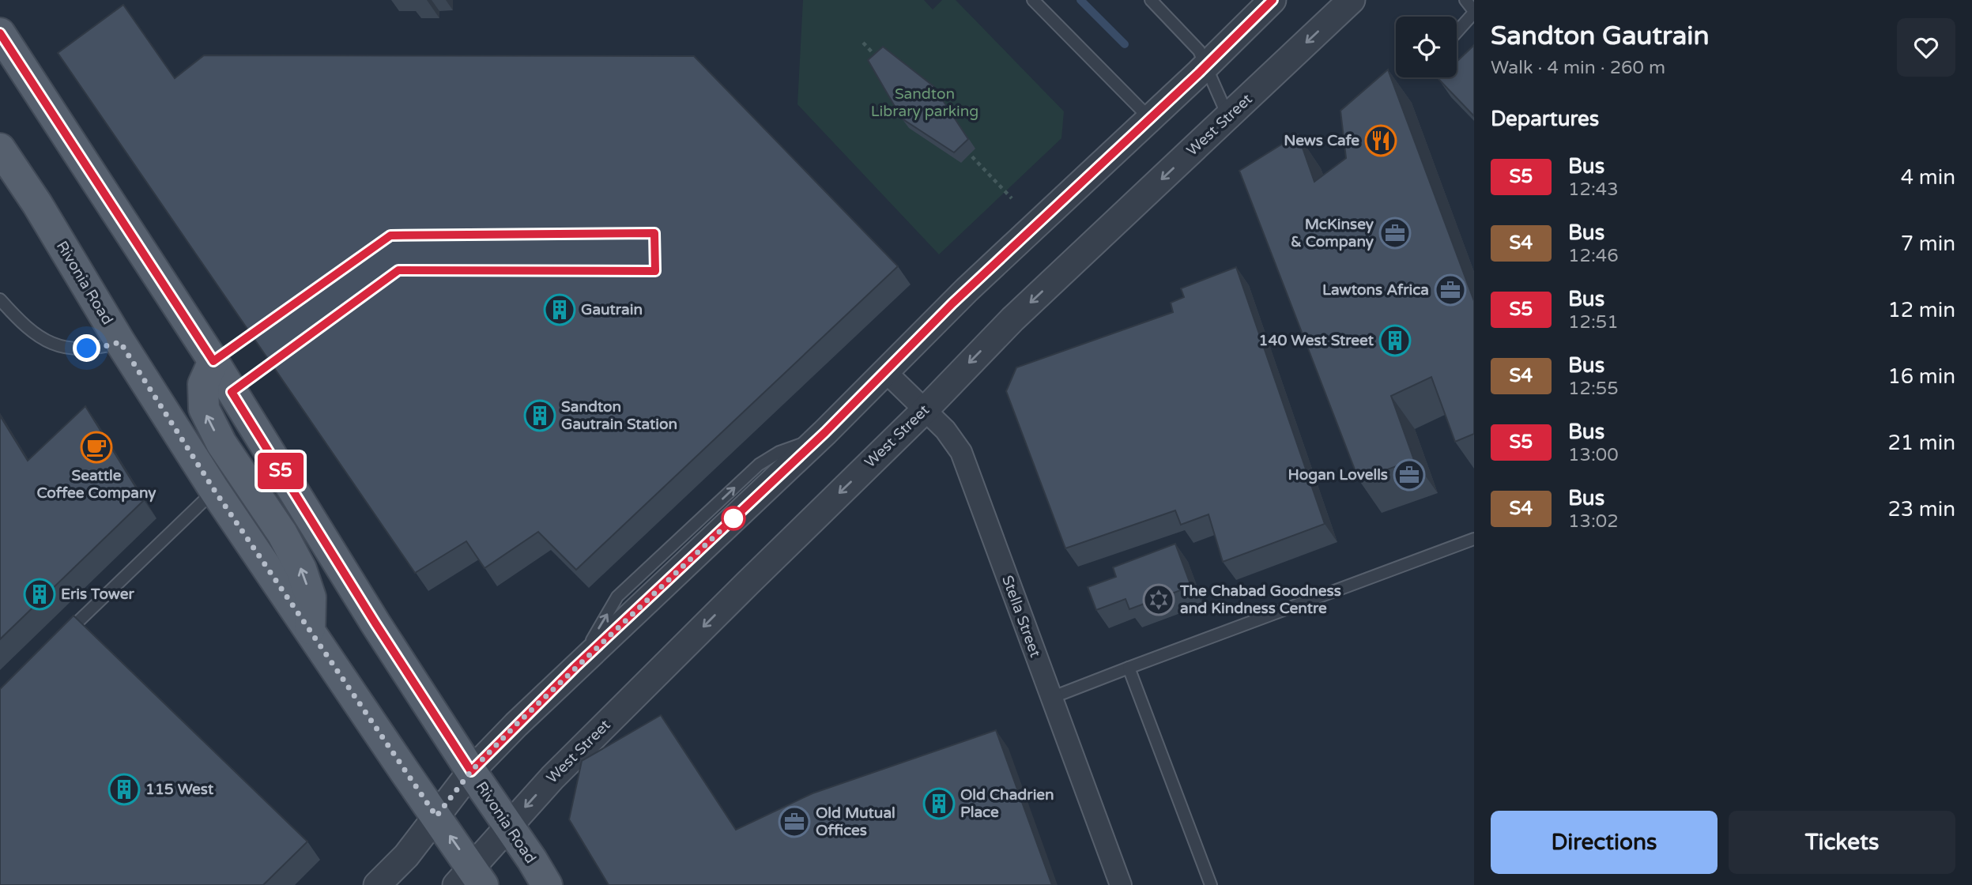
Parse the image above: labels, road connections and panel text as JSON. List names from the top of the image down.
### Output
{
  "streets": {
    "main road": ["Rivonia Road"],
    "street": ["West Street", "Stella Street"]
  },
  "crossings": [
    ["West Street", "Rivonia Road"],
    ["West Street", "Stella Street"]
  ],
  "parks": ["Sandton Library parking"],
  "places": {
    "restaurant": ["News Cafe"],
    "office": [
      "McKinsey & Company",
      "Lawtons Africa",
      "Hogan Lovells",
      "Old Mutual Offices"
    ],
    "building": [
      "Gautrain",
      "140 West Street",
      "Sandton Gautrain Station",
      "Eris Tower",
      "115 West",
      "Old Chadrien Place"
    ],
    "cafe": ["Seattle Coffee Company"],
    "synagogue": ["The Chabad Goodness and Kindness Centre"]
  },
  "lines": ["bus line S5"],
  "page": {
    "on_map": "S5",
    "heading": [
      ["Sandton Gautrain", "Walk · 4 min · 260 m"],
      "Departures"
    ],
    "list": [
      {
        "mark": "S5",
        "name": "Bus",
        "note": "12:43",
        "value": "4 min"
      },
      {
        "mark": "S4",
        "name": "Bus",
        "note": "12:46",
        "value": "7 min"
      },
      {
        "mark": "S5",
        "name": "Bus",
        "note": "12:51",
        "value": "12 min"
      },
      {
        "mark": "S4",
        "name": "Bus",
        "note": "12:55",
        "value": "16 min"
      },
      {
        "mark": "S5",
        "name": "Bus",
        "note": "13:00",
        "value": "21 min"
      },
      {
        "mark": "S4",
        "name": "Bus",
        "note": "13:02",
        "value": "23 min"
      }
    ],
    "buttons": ["Directions", "Tickets"]
  }
}
